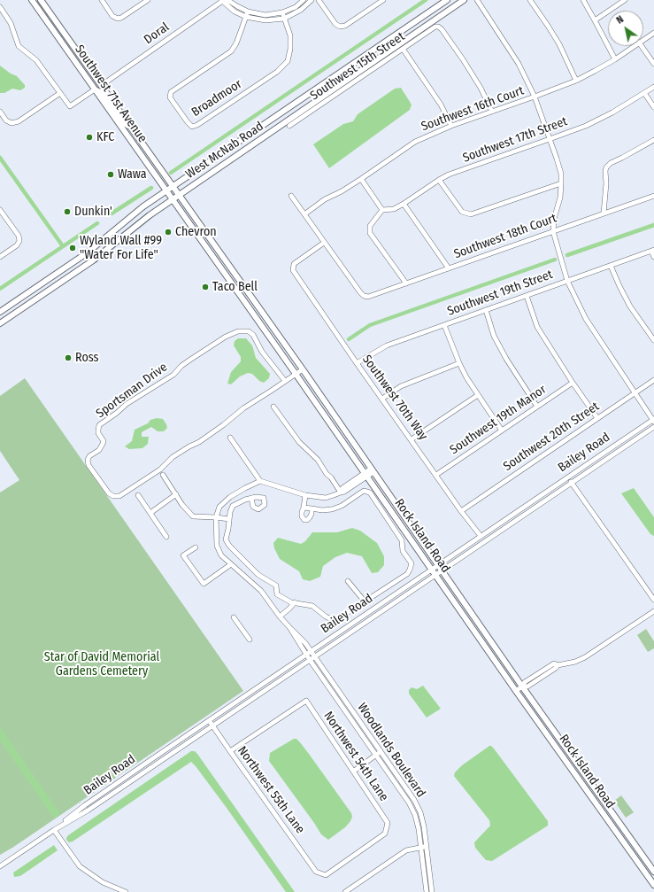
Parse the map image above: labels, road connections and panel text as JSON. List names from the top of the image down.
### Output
{
  "streets": {
    "main road": ["Southwest 71st Avenue", "West McNab Road", "Rock Island Road"],
    "street": [
      "Doral",
      "Southwest 15th Street",
      "Broadmoor",
      "Southwest 16th Court",
      "Southwest 17th Street",
      "Southwest 18th Court",
      "Southwest 19th Street",
      "Sportsman Drive",
      "Southwest 70th Way",
      "Southwest 19th Manor",
      "Southwest 20th Street",
      "Bailey Road",
      "Woodlands Boulevard",
      "Northwest 54th Lane",
      "Northwest 55th Lane"
    ]
  },
  "crossings": [
    ["Doral", "Southwest 71st Avenue"],
    ["Southwest 15th Street", "Southwest 16th Court"],
    ["Southwest 71st Avenue", "West McNab Road"],
    ["Southwest 71st Avenue", "Rock Island Road"],
    ["West McNab Road", "Rock Island Road"],
    ["Southwest 18th Court", "Southwest 70th Way"],
    ["Southwest 19th Street", "Southwest 70th Way"],
    ["Sportsman Drive", "Rock Island Road"],
    ["Southwest 70th Way", "Southwest 19th Manor"],
    ["Southwest 70th Way", "Southwest 20th Street"],
    ["Southwest 70th Way", "Bailey Road"],
    ["Bailey Road", "Rock Island Road"],
    ["Bailey Road", "Woodlands Boulevard"],
    ["Bailey Road", "Northwest 55th Lane"],
    ["Northwest 54th Lane", "Northwest 55th Lane"]
  ],
  "parks": ["Star of David Memorial Gardens Cemetery"],
  "places": [
    "KFC",
    "Wawa",
    "Dunkin'",
    "Chevron",
    "Wyland Wall #99 \"Water For Life\"",
    "Taco Bell",
    "Ross"
  ],
  "north": "top left"
}
